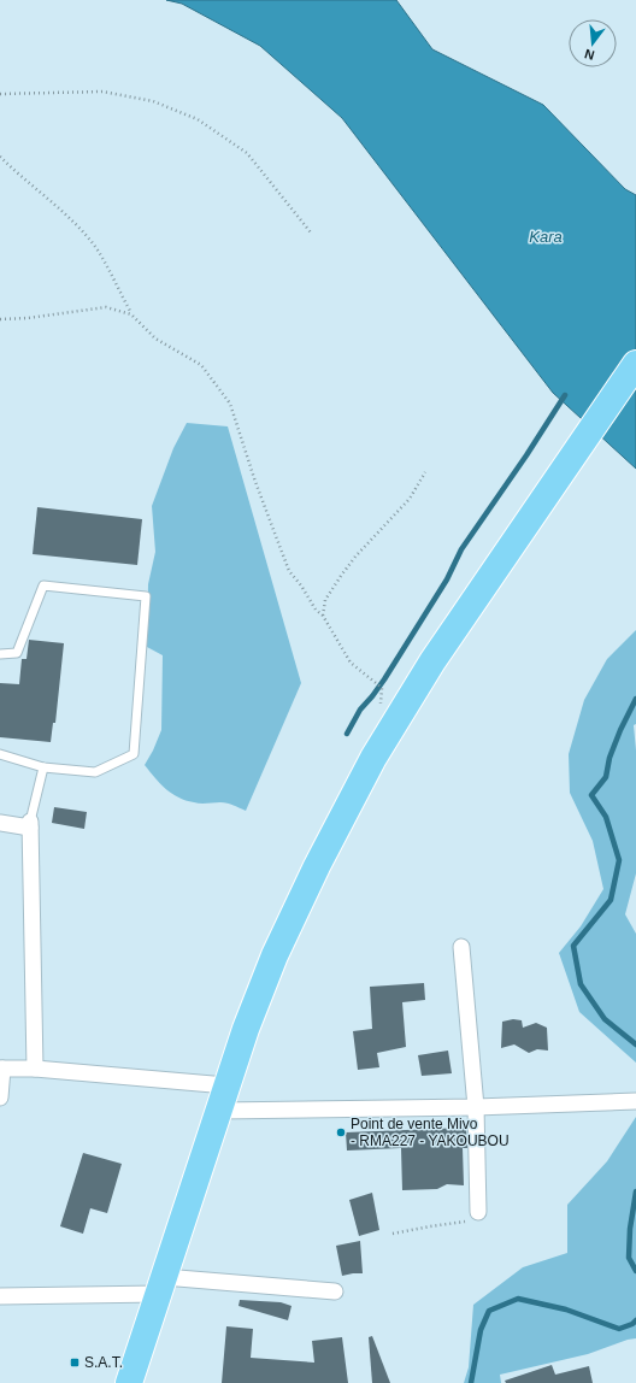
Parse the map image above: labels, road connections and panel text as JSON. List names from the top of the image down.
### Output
{
  "water": ["Kara"],
  "places": {
    "other": ["Point de vente Mivo - RMA227 - YAKOUBOU"],
    "transit": ["S.A.T."]
  },
  "north": "bottom"
}
